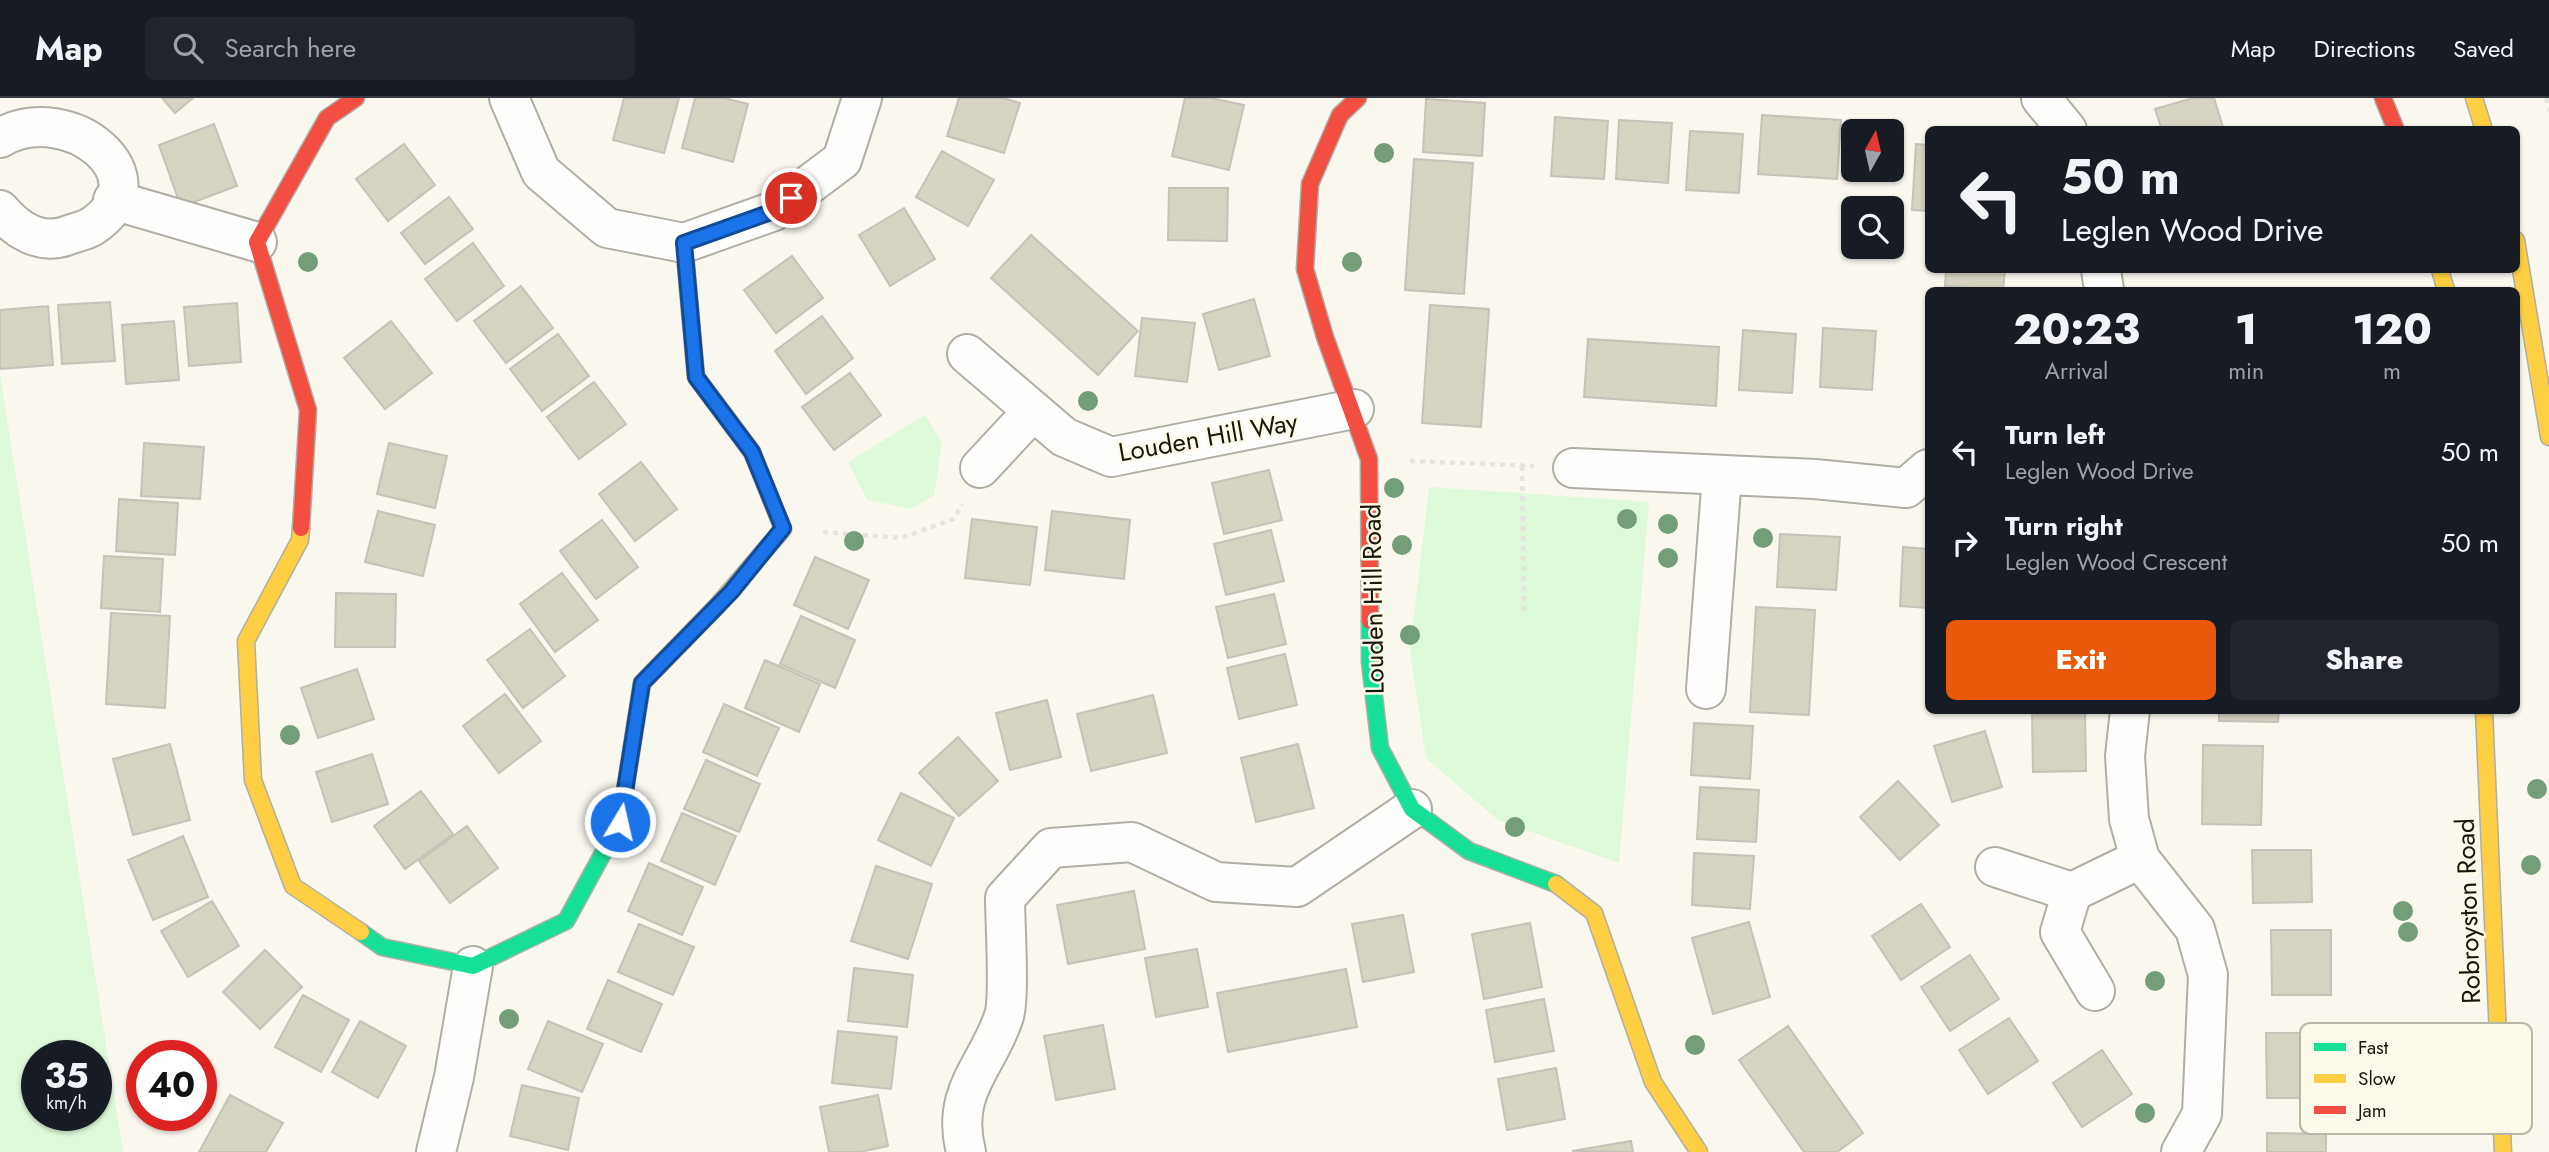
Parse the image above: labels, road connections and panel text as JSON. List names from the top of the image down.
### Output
{
  "streets": {
    "street": ["Louden Hill Way", "Louden Hill Road", "Robroyston Road"]
  },
  "crossings": [
    ["Louden Hill Way", "Louden Hill Road"]
  ],
  "legend": ["Fast", "Slow", "Jam"],
  "north": "top",
  "page": {
    "header": "Map",
    "search": "Search here",
    "nav": ["Map", "Directions", "Saved"],
    "turn": ["50 m", "Leglen Wood Drive"],
    "eta": [
      "20:23",
      "Arrival",
      "1",
      "min",
      "120",
      "m"
    ],
    "list": [
      {
        "name": "Turn left",
        "note": "Leglen Wood Drive",
        "value": "50 m"
      },
      {
        "name": "Turn right",
        "note": "Leglen Wood Crescent",
        "value": "50 m"
      }
    ],
    "buttons": ["Exit", "Share"],
    "speed": "35 km/h",
    "limit": "40"
  }
}
